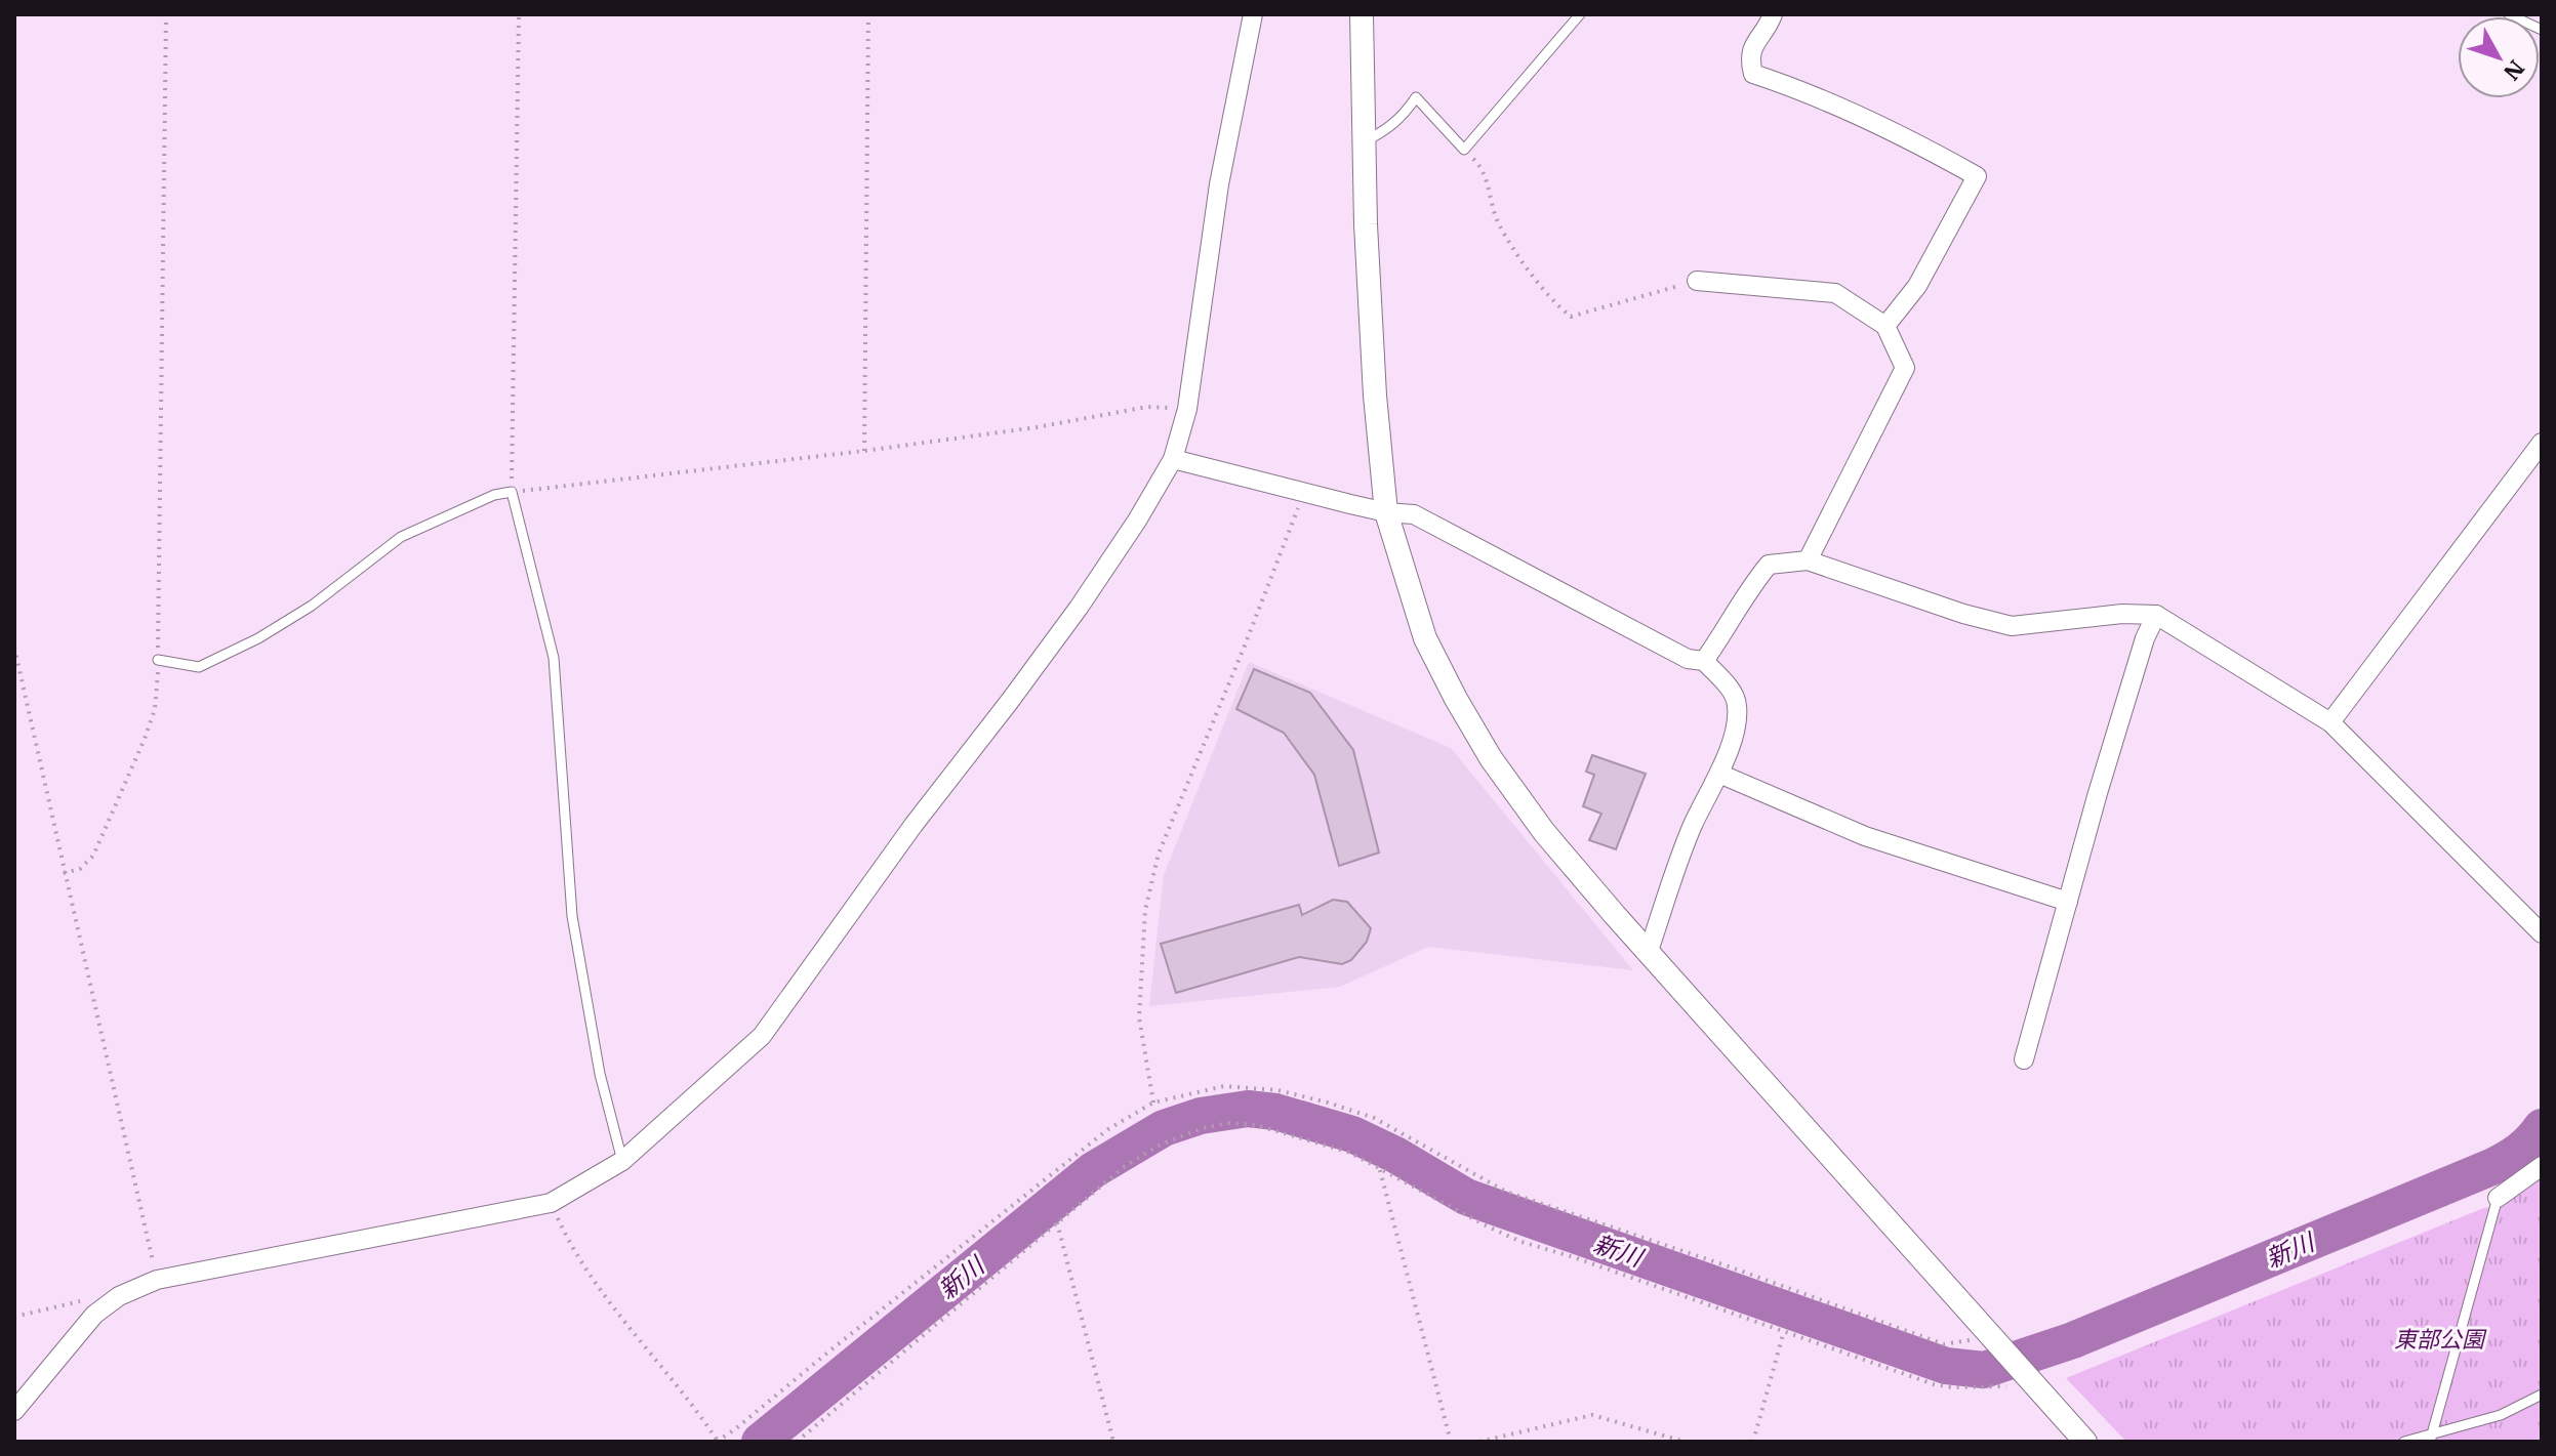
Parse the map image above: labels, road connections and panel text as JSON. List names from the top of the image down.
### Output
{
  "water": ["新川"],
  "parks": ["東部公園"],
  "north": "bottom right"
}
